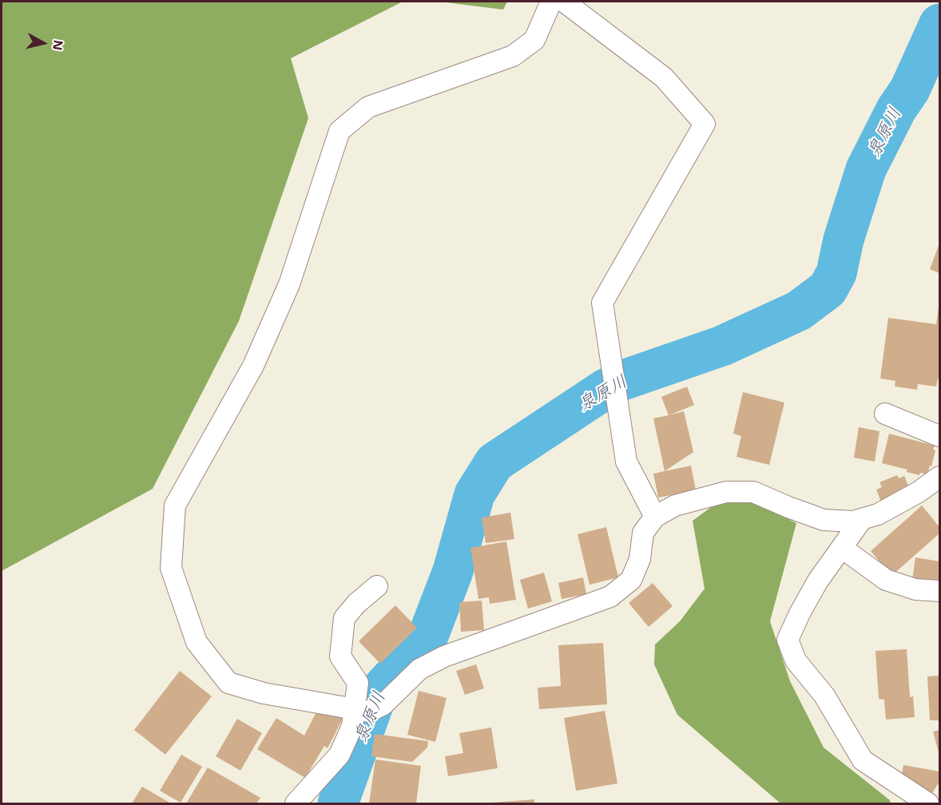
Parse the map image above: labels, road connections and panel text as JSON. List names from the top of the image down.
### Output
{
  "water": ["泉原川"],
  "north": "right"
}
